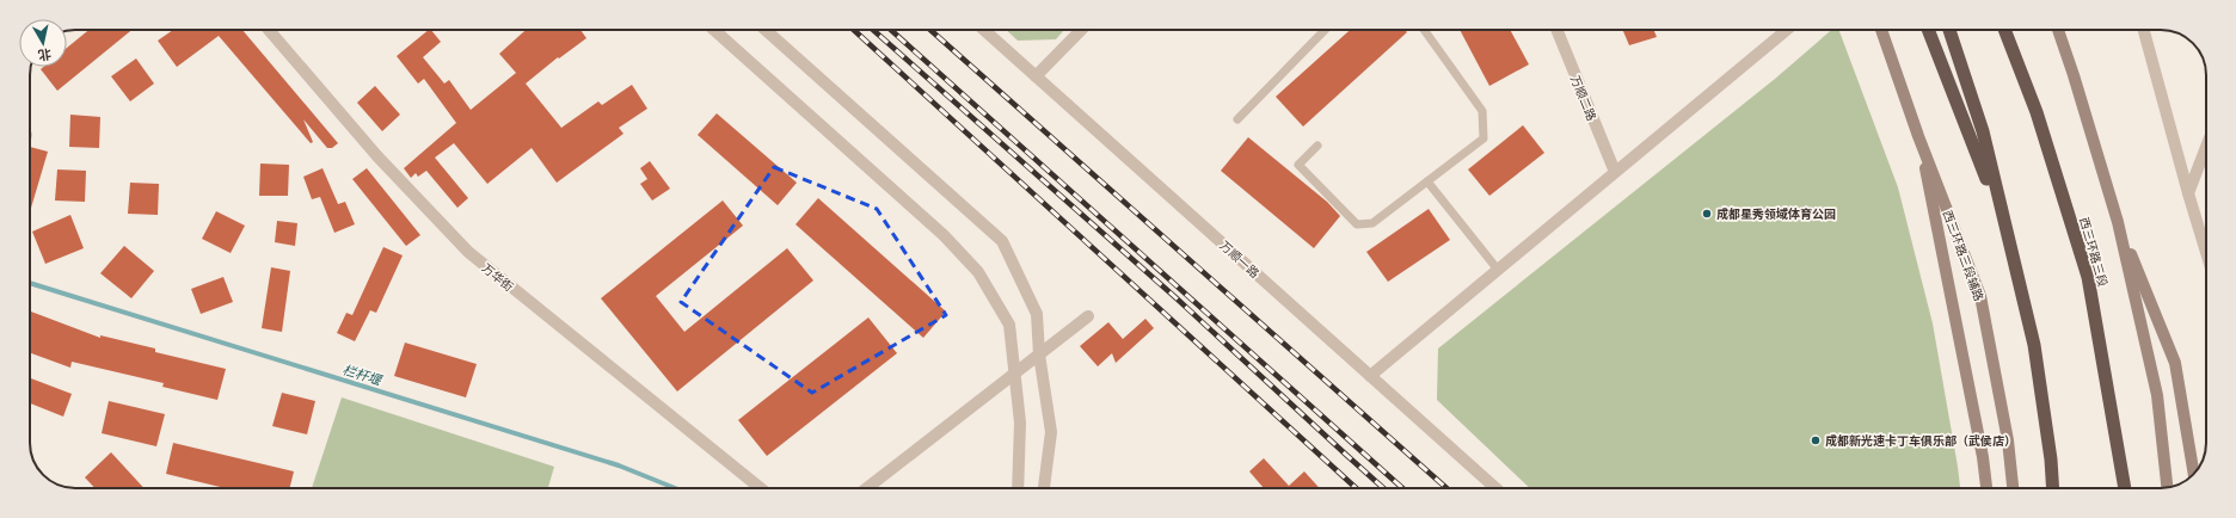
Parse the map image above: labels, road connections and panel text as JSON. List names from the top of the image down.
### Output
{
  "streets": {
    "highway": ["西三环路三段"],
    "main road": ["西三环路三段辅路"],
    "street": ["万顺二路", "万顺一路", "万华街"]
  },
  "water": ["栏杆堰"],
  "places": ["成都星秀领域体育公园", "成都新光速卡丁车俱乐部（武侯店）"],
  "north": "bottom"
}
